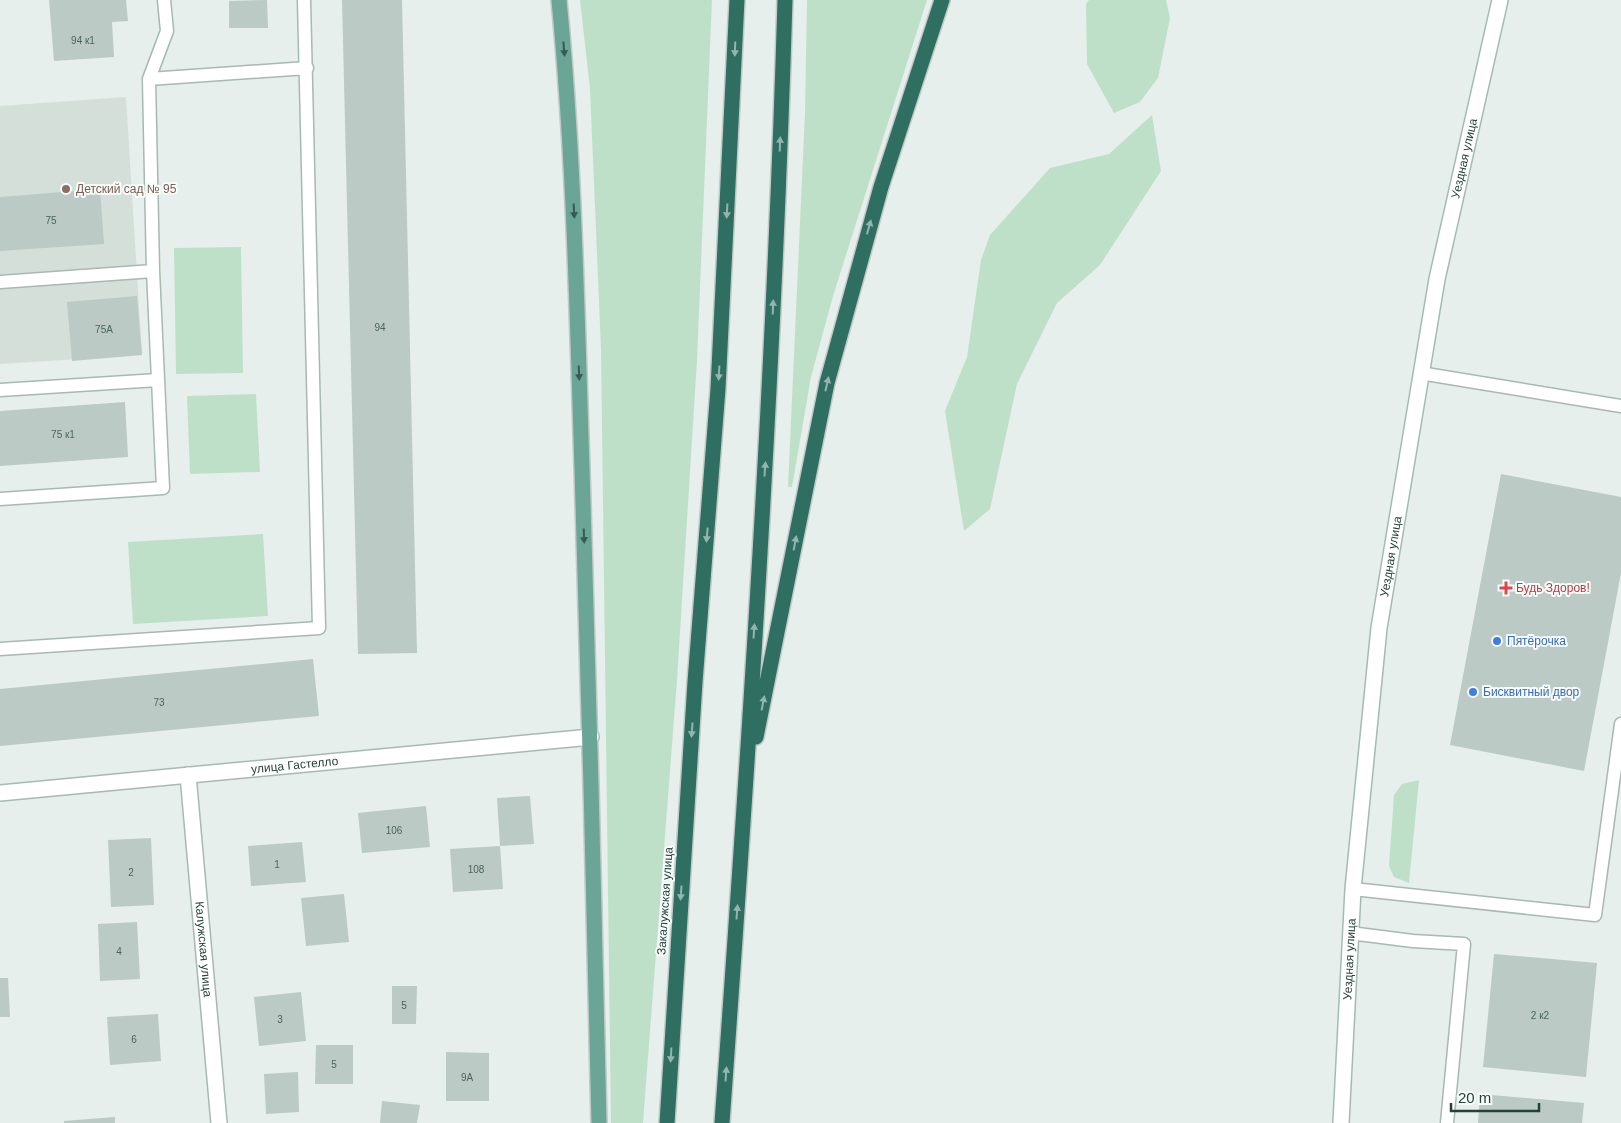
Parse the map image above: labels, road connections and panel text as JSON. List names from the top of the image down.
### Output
{
  "streets": {
    "highway": ["Закалужская улица"],
    "street": ["Уездная улица", "улица Гастелло", "Калужская улица"]
  },
  "crossings": [
    ["улица Гастелло", "Калужская улица"]
  ],
  "places": {
    "other": ["Детский сад № 95", "Пятёрочка", "Бисквитный двор"],
    "health": ["Будь Здоров!"]
  },
  "house_numbers": [
    "94 к1",
    "75",
    "94",
    "75А",
    "75 к1",
    "73",
    "106",
    "1",
    "108",
    "2",
    "4",
    "5",
    "2 к2",
    "3",
    "6",
    "5",
    "9А"
  ],
  "scale_bar": "20 m"
}
